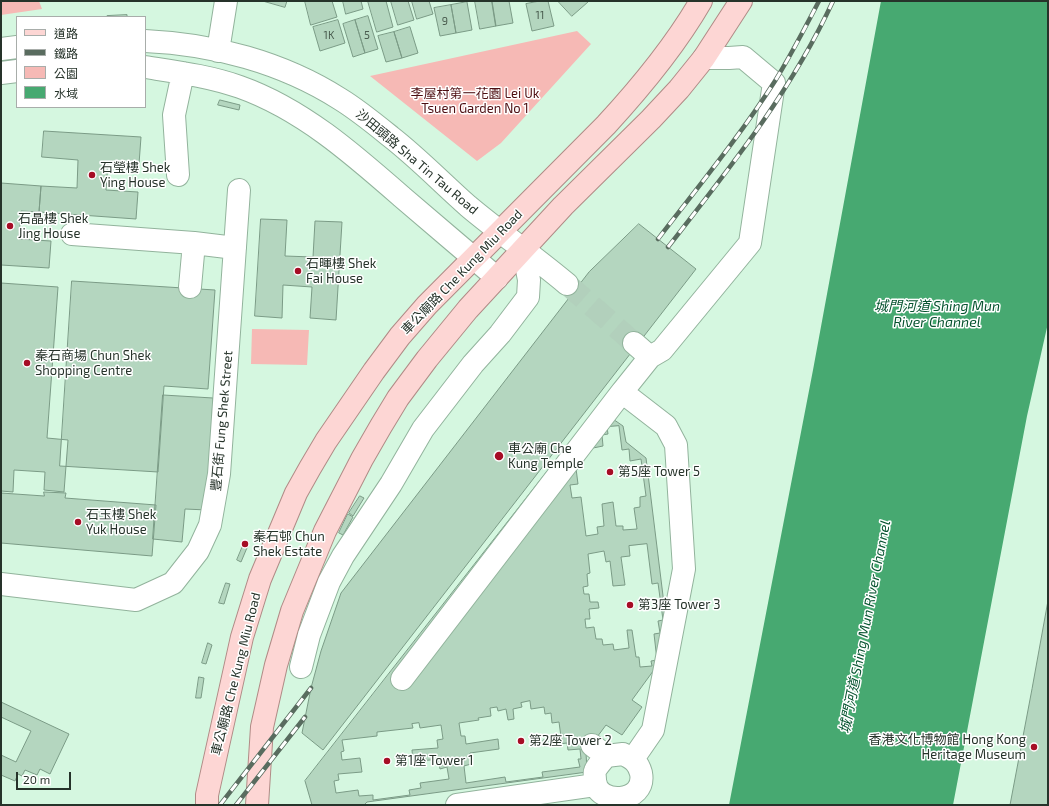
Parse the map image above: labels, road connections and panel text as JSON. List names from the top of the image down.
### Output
{
  "streets": {
    "main road": ["車公廟路 Che Kung Miu Road"],
    "street": ["沙田頭路 Sha Tin Tau Road", "豐石街 Fung Shek Street"]
  },
  "crossings": [
    ["沙田頭路 Sha Tin Tau Road", "車公廟路 Che Kung Miu Road"]
  ],
  "water": ["城門河道 Shing Mun River Channel"],
  "parks": ["李屋村第一花園 Lei Uk Tsuen Garden No 1"],
  "places": [
    "石瑩樓 Shek Ying House",
    "石晶樓 Shek Jing House",
    "石暉樓 Shek Fai House",
    "秦石商場 Chun Shek Shopping Centre",
    "車公廟 Che Kung Temple",
    "第5座 Tower 5",
    "石玉樓 Shek Yuk House",
    "秦石邨 Chun Shek Estate",
    "第3座 Tower 3",
    "第2座 Tower 2",
    "香港文化博物館 Hong Kong Heritage Museum",
    "第1座 Tower 1"
  ],
  "house_numbers": [
    "11",
    "9",
    "1K",
    "5"
  ],
  "legend": [
    "道路",
    "鐵路",
    "公園",
    "水域"
  ],
  "scale_bar": "20 m"
}
